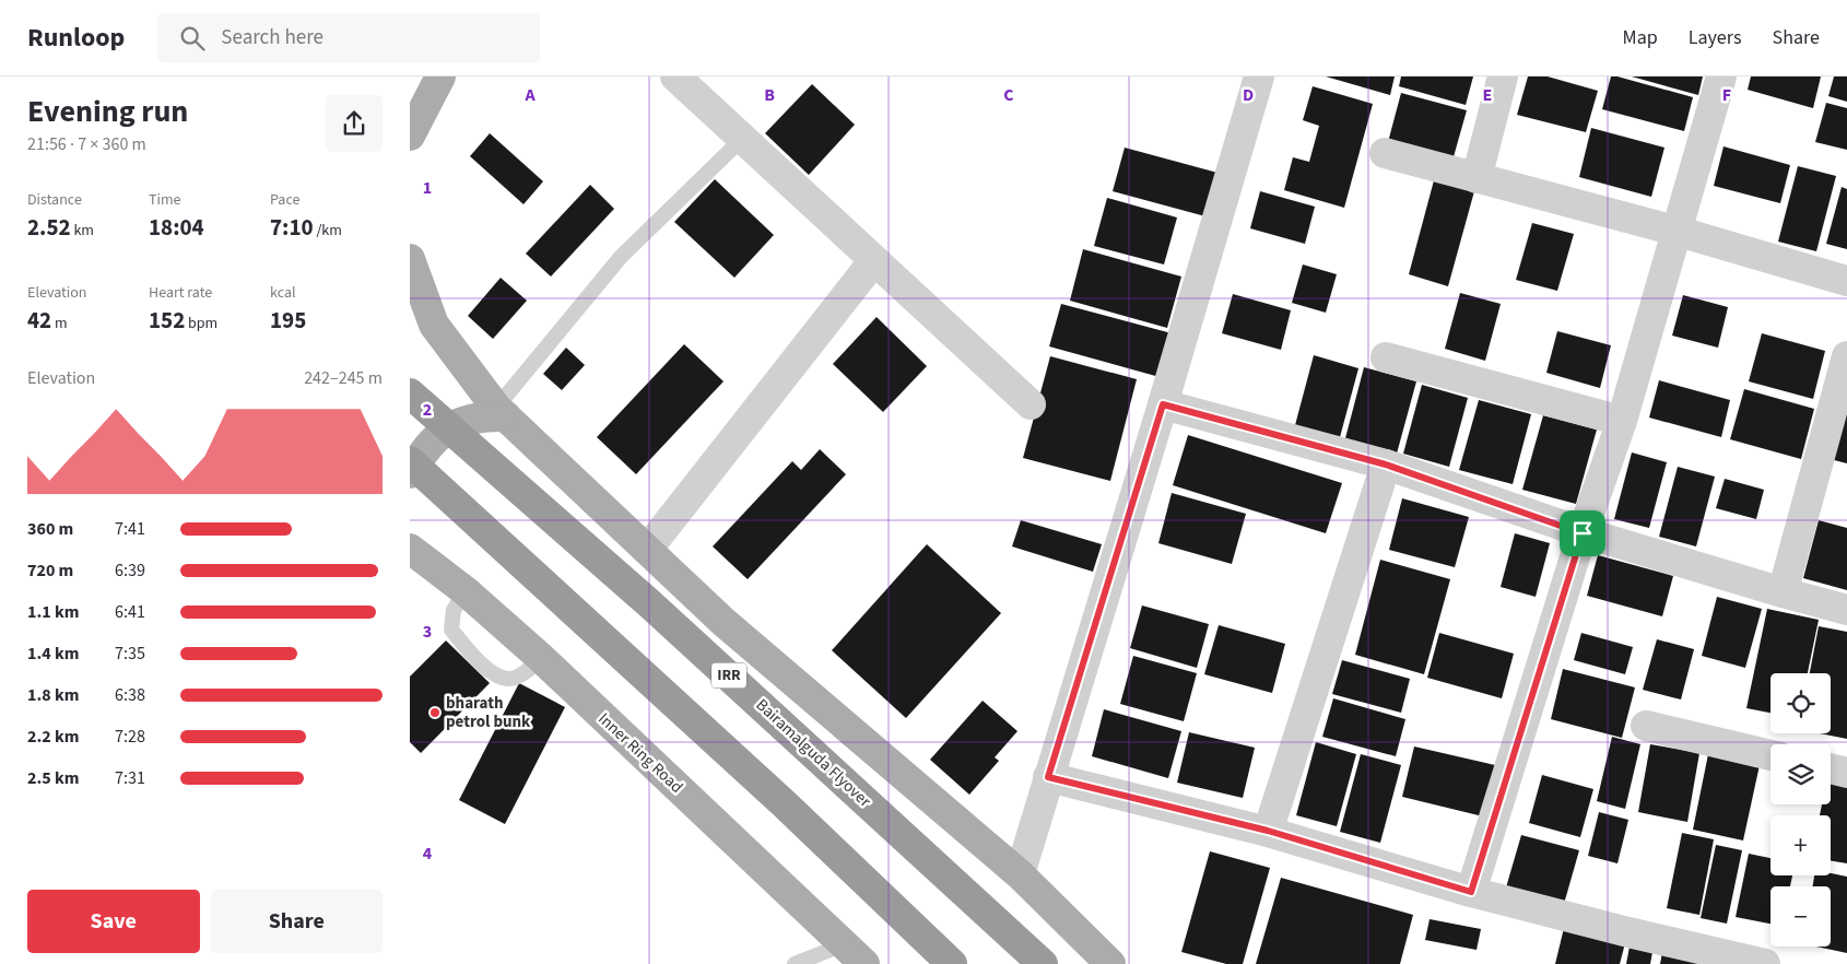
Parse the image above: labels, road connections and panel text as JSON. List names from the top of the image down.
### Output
{
  "streets": {
    "highway": ["IRR", "Bairamalguda Flyover"],
    "main road": ["Inner Ring Road"]
  },
  "places": ["bharath petrol bunk"],
  "page": {
    "header": "Runloop",
    "search": "Search here",
    "nav": ["Map", "Layers", "Share"],
    "heading": ["Evening run", "21:56 · 7 × 360 m"],
    "stats": [
      ["Distance", "2.52 km"],
      ["Time", "18:04"],
      ["Pace", "7:10 /km"],
      ["Elevation", "42 m"],
      ["Heart rate", "152 bpm"],
      ["kcal", "195"]
    ],
    "chart": ["Elevation", "242–245 m"],
    "list": [
      {
        "name": "360 m",
        "note": "7:41"
      },
      {
        "name": "720 m",
        "note": "6:39"
      },
      {
        "name": "1.1 km",
        "note": "6:41"
      },
      {
        "name": "1.4 km",
        "note": "7:35"
      },
      {
        "name": "1.8 km",
        "note": "6:38"
      },
      {
        "name": "2.2 km",
        "note": "7:28"
      },
      {
        "name": "2.5 km",
        "note": "7:31"
      }
    ],
    "map_buttons": ["+", "−"],
    "buttons": ["Save", "Share"]
  },
  "grid": {
    "columns": [
      "A",
      "B",
      "C",
      "D",
      "E",
      "F"
    ],
    "rows": [
      "1",
      "2",
      "3",
      "4"
    ]
  }
}
